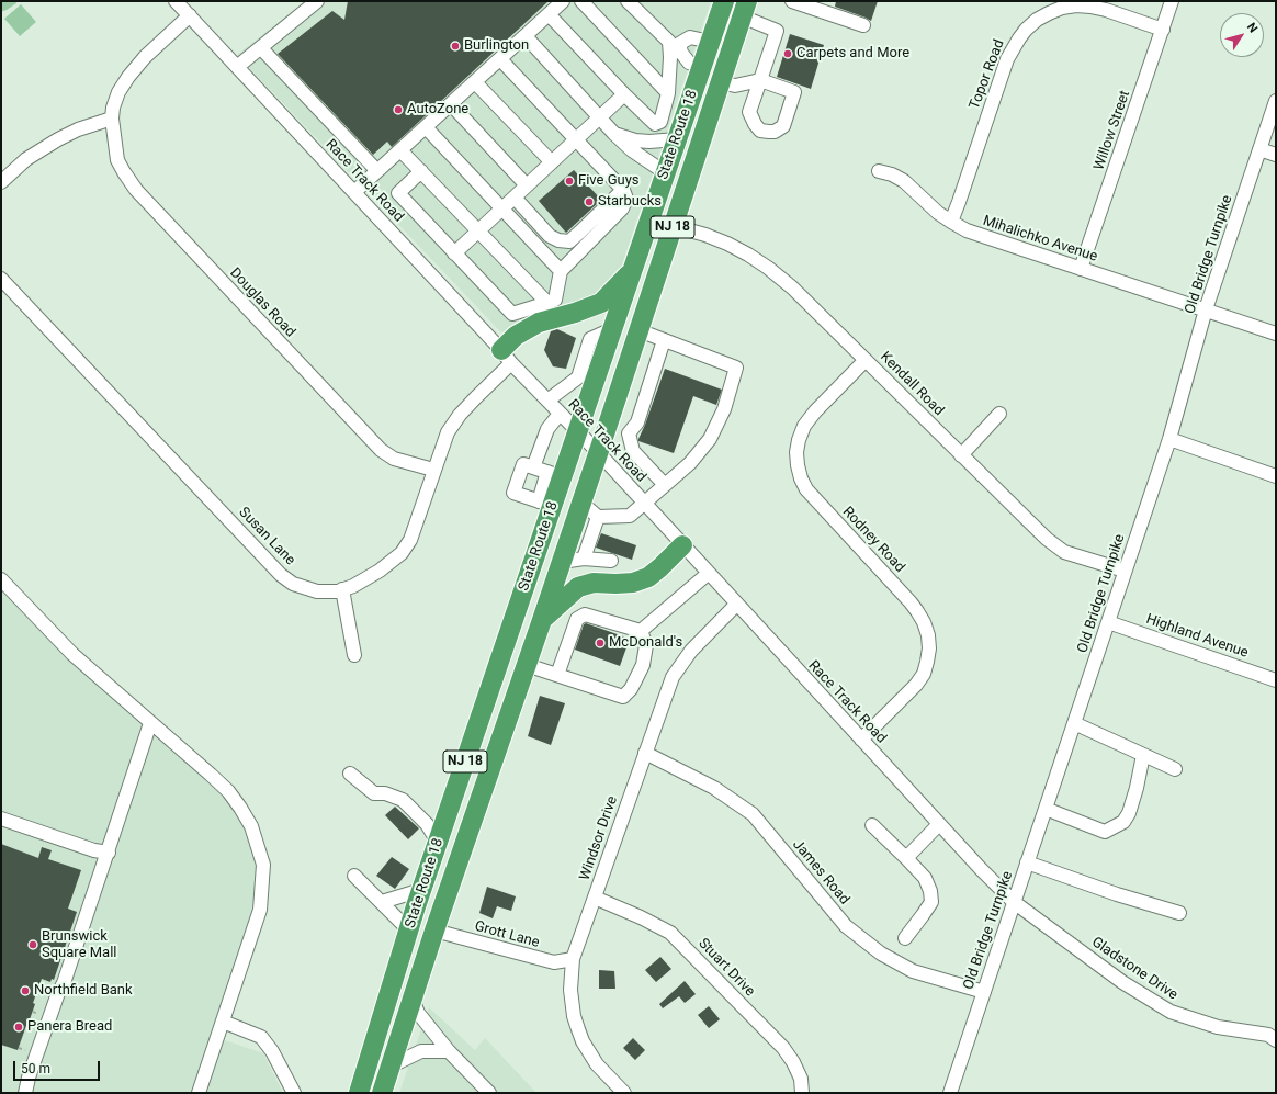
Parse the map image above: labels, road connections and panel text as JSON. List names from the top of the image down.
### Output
{
  "streets": {
    "highway": ["State Route 18", "NJ 18"],
    "street": [
      "Topor Road",
      "Willow Street",
      "Race Track Road",
      "Mihalichko Avenue",
      "Old Bridge Turnpike",
      "Douglas Road",
      "Kendall Road",
      "Susan Lane",
      "Rodney Road",
      "Highland Avenue",
      "Windsor Drive",
      "James Road",
      "Grott Lane",
      "Stuart Drive",
      "Gladstone Drive"
    ]
  },
  "crossings": [
    ["Topor Road", "Willow Street"],
    ["Topor Road", "Mihalichko Avenue"],
    ["Willow Street", "Mihalichko Avenue"],
    ["State Route 18", "Race Track Road"],
    ["State Route 18", "Kendall Road"],
    ["State Route 18", "Grott Lane"],
    ["Race Track Road", "Old Bridge Turnpike"],
    ["Race Track Road", "Susan Lane"],
    ["Race Track Road", "Rodney Road"],
    ["Race Track Road", "Windsor Drive"],
    ["Race Track Road", "Gladstone Drive"],
    ["Mihalichko Avenue", "Old Bridge Turnpike"],
    ["Old Bridge Turnpike", "Kendall Road"],
    ["Old Bridge Turnpike", "Highland Avenue"],
    ["Old Bridge Turnpike", "James Road"],
    ["Old Bridge Turnpike", "Gladstone Drive"],
    ["Douglas Road", "Susan Lane"],
    ["Kendall Road", "Rodney Road"],
    ["Windsor Drive", "James Road"],
    ["Windsor Drive", "Grott Lane"],
    ["Windsor Drive", "Stuart Drive"]
  ],
  "places": [
    "Burlington",
    "Carpets and More",
    "AutoZone",
    "Five Guys",
    "Starbucks",
    "McDonald's",
    "Brunswick Square Mall",
    "Northfield Bank",
    "Panera Bread"
  ],
  "scale_bar": "50 m",
  "north": "top right"
}
